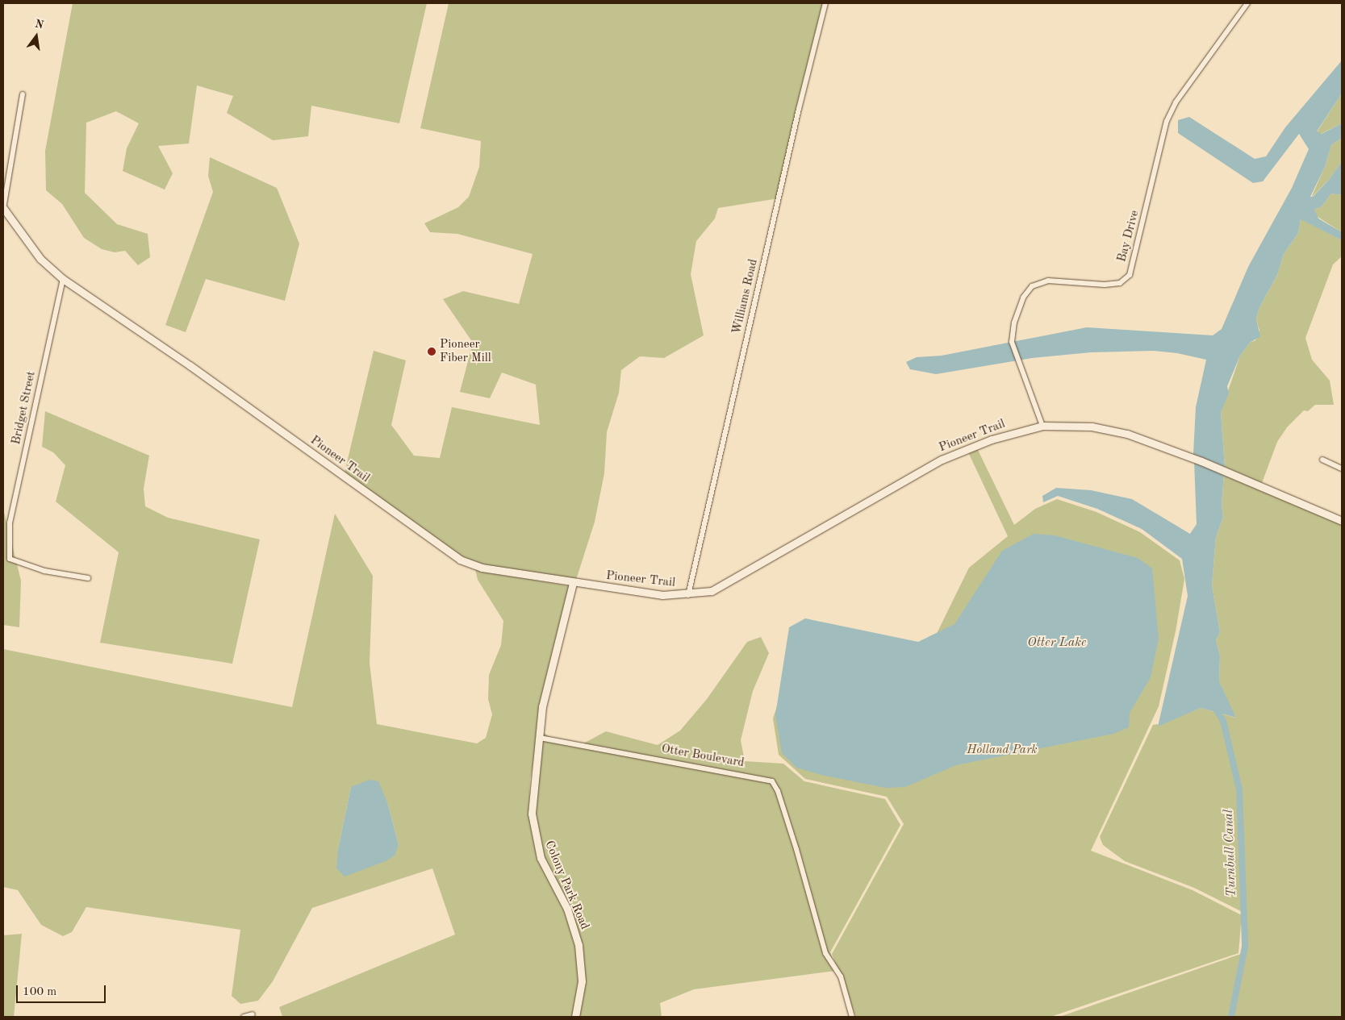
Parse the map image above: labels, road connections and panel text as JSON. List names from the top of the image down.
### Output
{
  "streets": {
    "street": [
      "Bay Drive",
      "Williams Road",
      "Bridget Street",
      "Pioneer Trail",
      "Otter Boulevard",
      "Colony Park Road"
    ]
  },
  "crossings": [
    ["Bay Drive", "Pioneer Trail"],
    ["Williams Road", "Pioneer Trail"],
    ["Bridget Street", "Pioneer Trail"],
    ["Otter Boulevard", "Colony Park Road"]
  ],
  "water": ["Otter Lake", "Turnbull Canal"],
  "parks": ["Holland Park"],
  "places": ["Pioneer Fiber Mill"],
  "scale_bar": "100 m",
  "north": "top"
}
